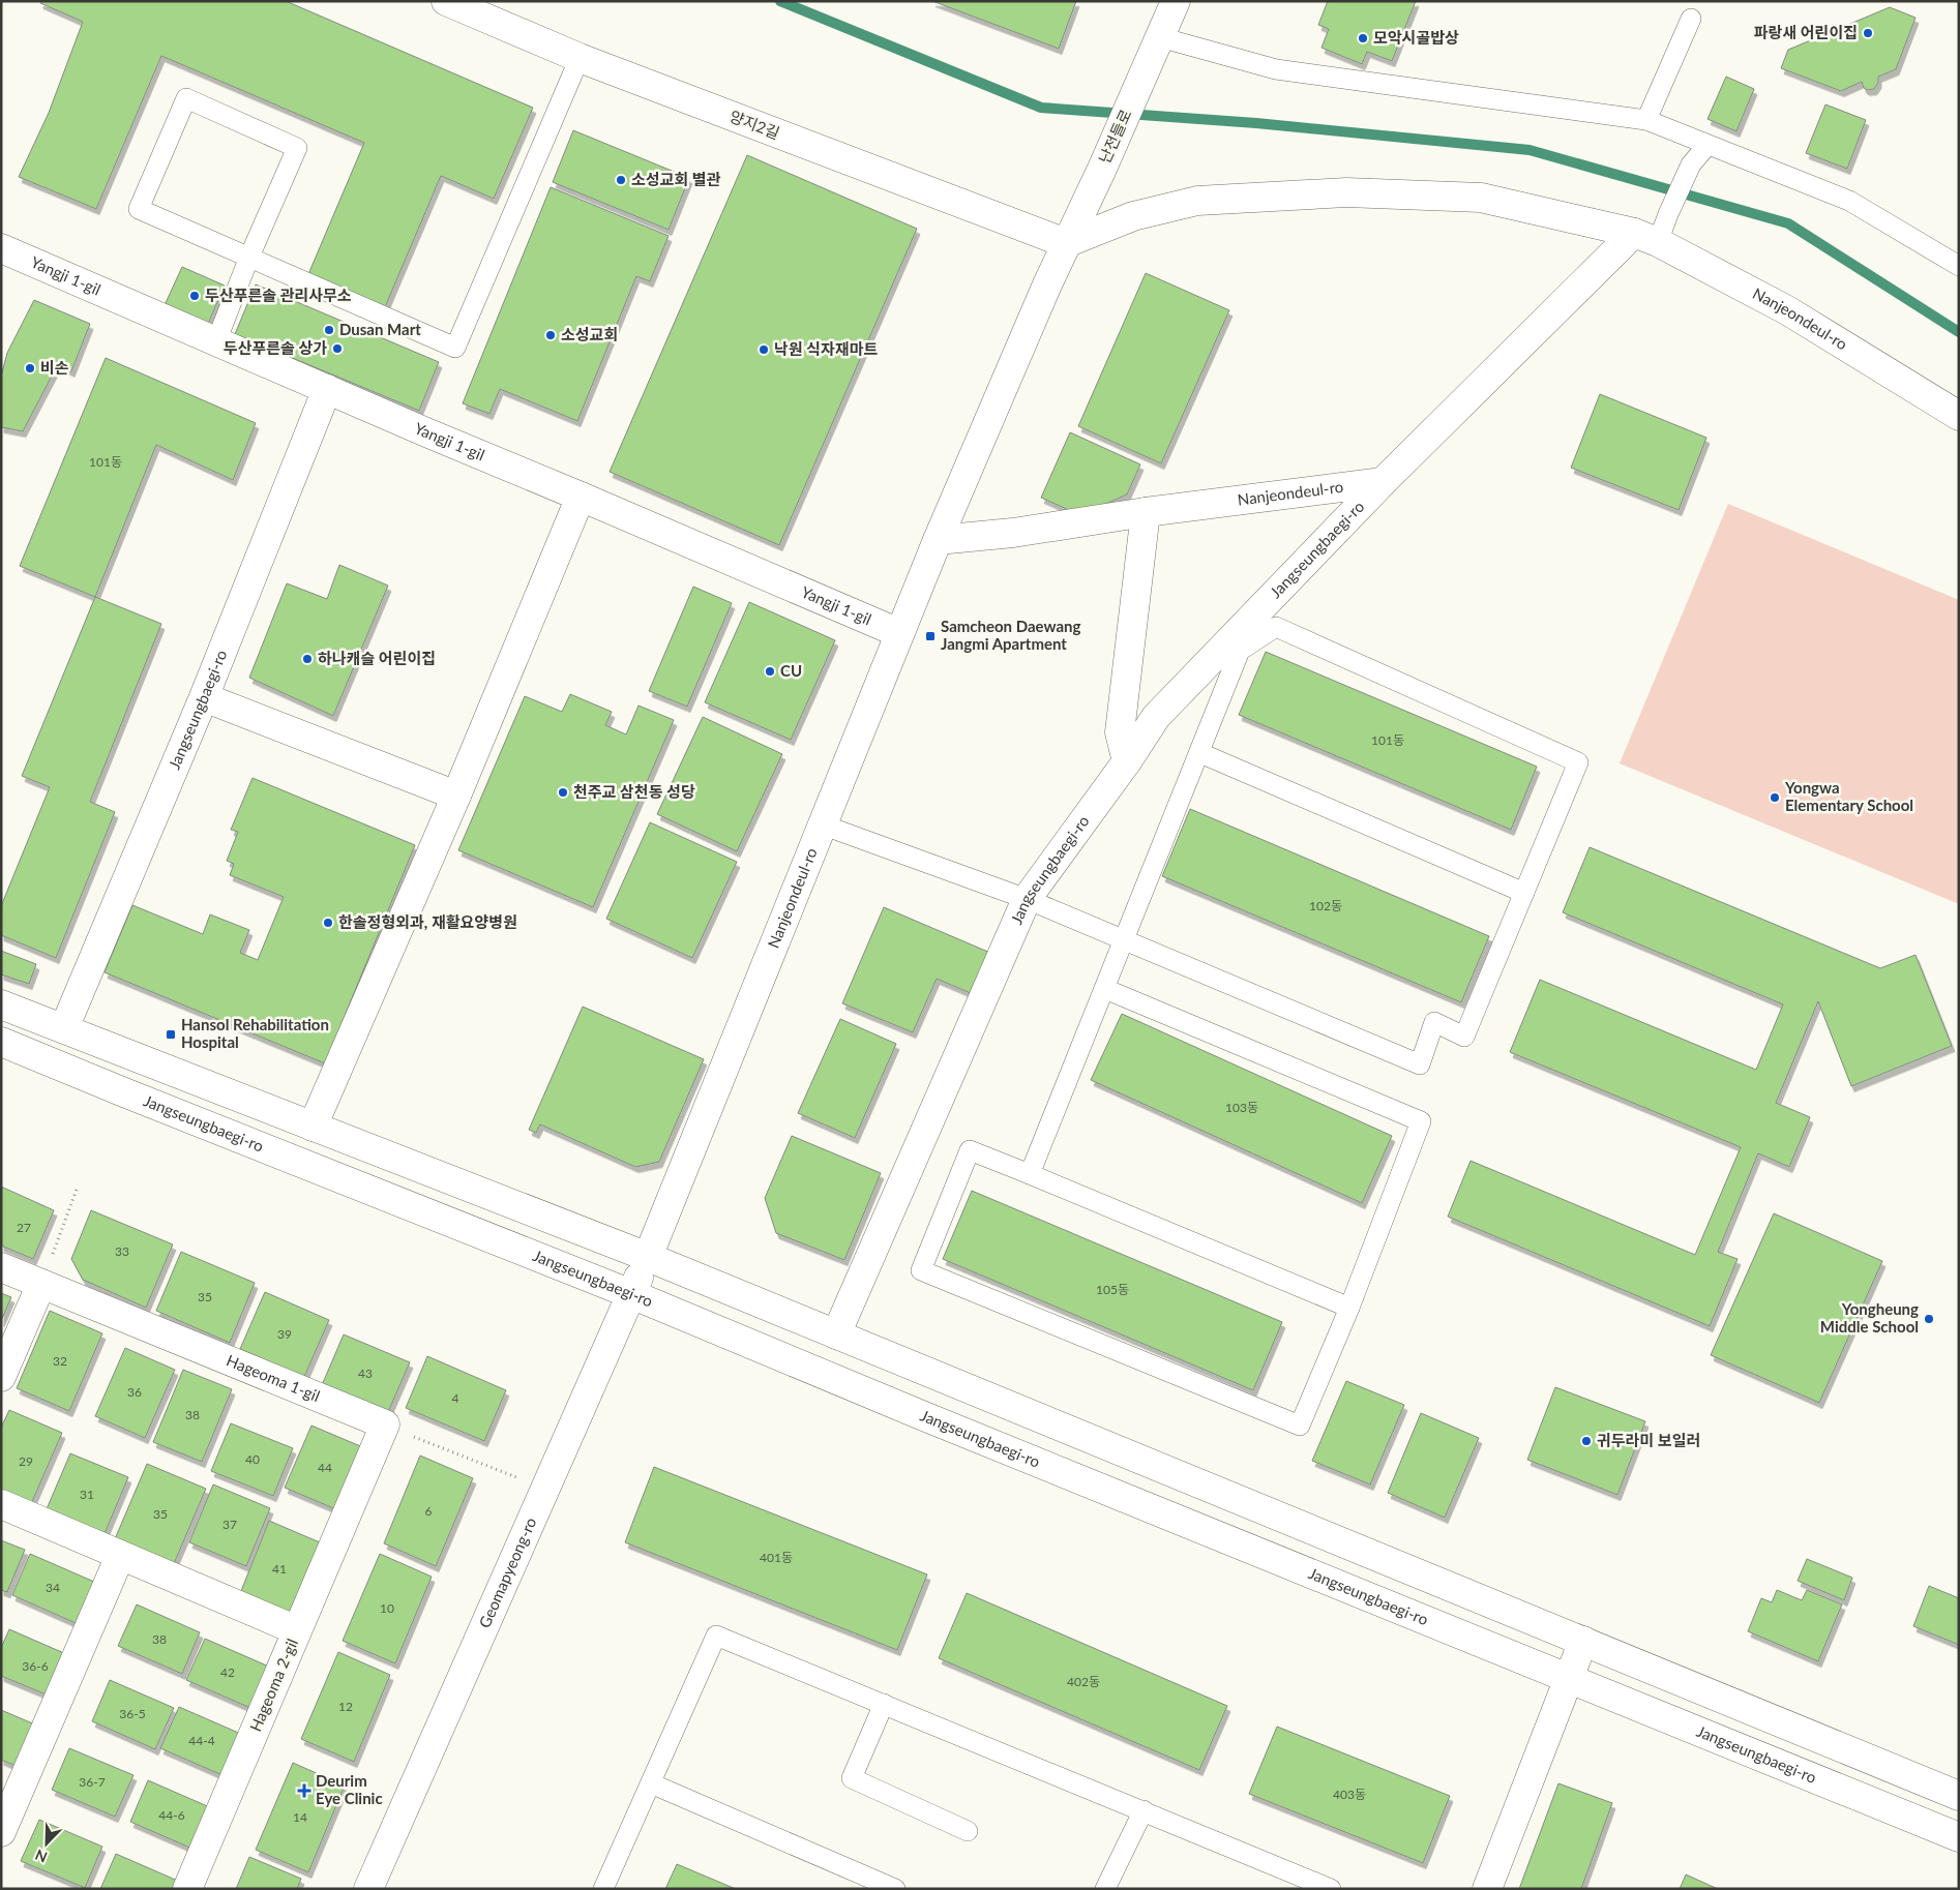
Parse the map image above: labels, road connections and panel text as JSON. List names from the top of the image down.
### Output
{
  "streets": {
    "street": [
      "양지2길",
      "난전들로",
      "Yangji 1-gil",
      "Nanjeondeul-ro",
      "Jangseungbaegi-ro",
      "Hageoma 1-gil",
      "Geomapyeong-ro",
      "Hageoma 2-gil"
    ]
  },
  "crossings": [
    ["양지2길", "Nanjeondeul-ro"],
    ["난전들로", "Nanjeondeul-ro"],
    ["Yangji 1-gil", "Nanjeondeul-ro"],
    ["Yangji 1-gil", "Jangseungbaegi-ro"],
    ["Nanjeondeul-ro", "Jangseungbaegi-ro"],
    ["Nanjeondeul-ro", "Geomapyeong-ro"],
    ["Jangseungbaegi-ro", "Geomapyeong-ro"]
  ],
  "places": {
    "other": [
      "파랑새 어린이집",
      "모악시골밥상",
      "소성교회 별관",
      "두산푸른솔 관리사무소",
      "Dusan Mart",
      "소성교회",
      "두산푸른솔 상가",
      "낙원 식자재마트",
      "비손",
      "하나캐슬 어린이집",
      "CU",
      "천주교 삼천동 성당",
      "Yongwa Elementary School",
      "한솔정형외과, 재활요양병원",
      "Yongheung Middle School",
      "귀두라미 보일러"
    ],
    "transit": ["Samcheon Daewang Jangmi Apartment", "Hansol Rehabilitation Hospital"],
    "health": ["Deurim Eye Clinic"]
  },
  "house_numbers": [
    "101동",
    "101동",
    "102동",
    "103동",
    "27",
    "33",
    "105동",
    "35",
    "39",
    "32",
    "43",
    "36",
    "4",
    "38",
    "40",
    "29",
    "44",
    "31",
    "6",
    "35",
    "37",
    "401동",
    "41",
    "34",
    "10",
    "38",
    "36-6",
    "42",
    "402동",
    "12",
    "36-5",
    "44-4",
    "36-7",
    "403동",
    "44-6",
    "14"
  ],
  "north": "bottom left"
}
